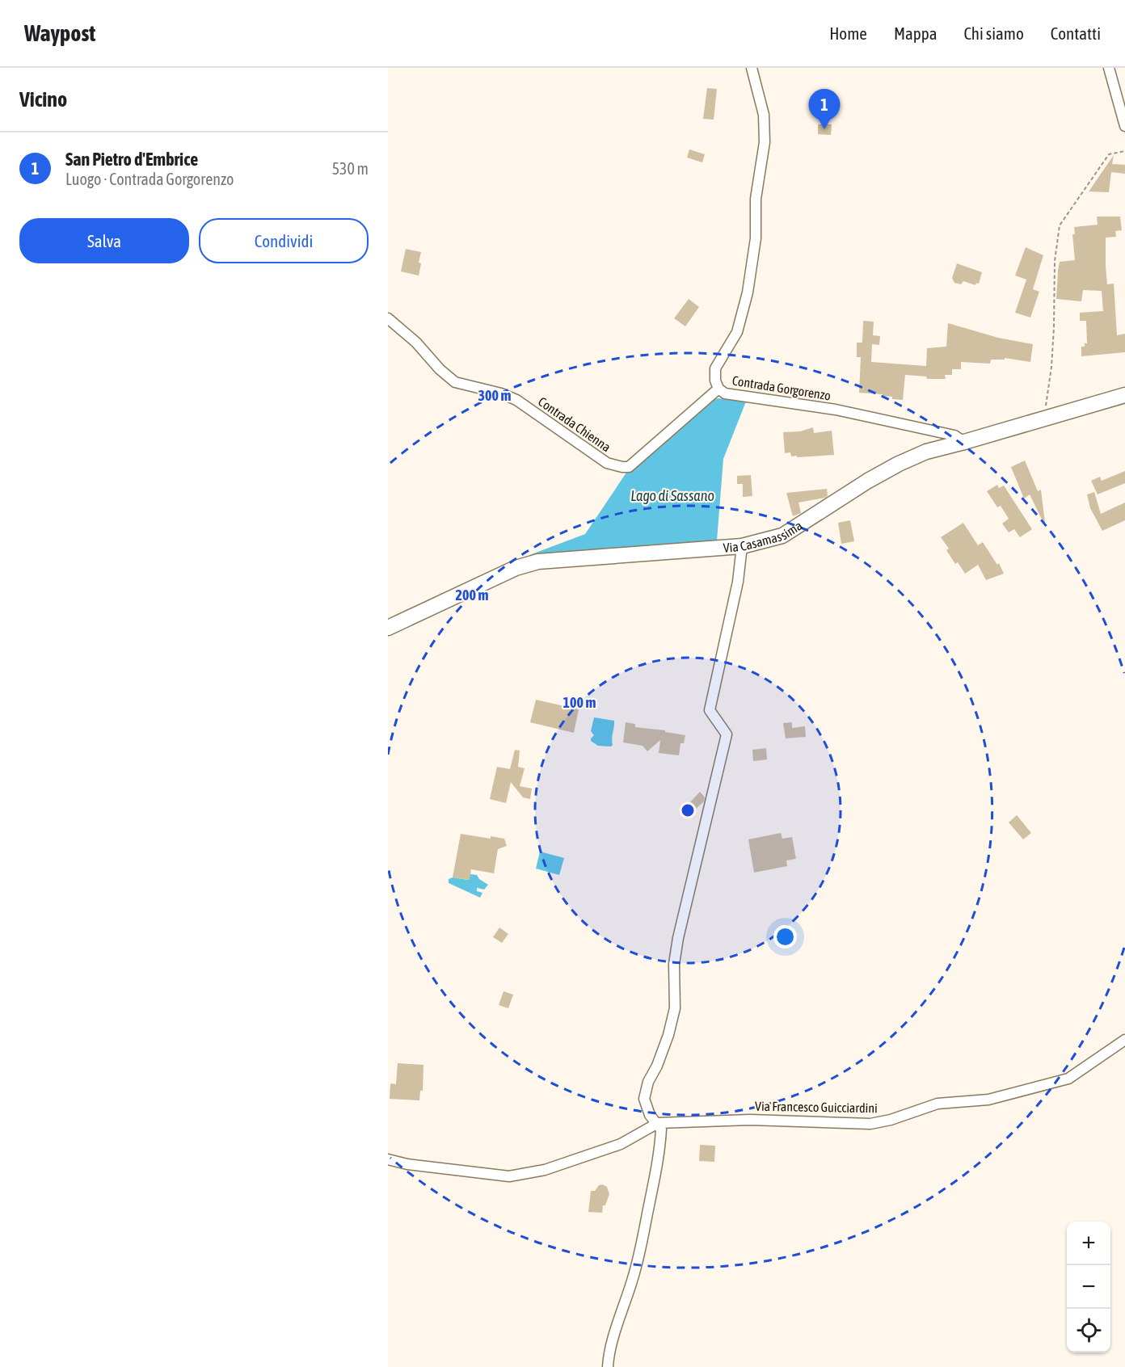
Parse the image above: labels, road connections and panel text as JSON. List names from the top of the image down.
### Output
{
  "streets": {
    "main road": ["Via Casamassima"],
    "street": ["Contrada Gorgorenzo", "Contrada Chienna", "Via Francesco Guicciardini"]
  },
  "crossings": [
    ["Contrada Gorgorenzo", "Contrada Chienna"],
    ["Contrada Gorgorenzo", "Via Casamassima"]
  ],
  "water": ["Lago di Sassano"],
  "page": {
    "header": "Waypost",
    "nav": [
      "Home",
      "Mappa",
      "Chi siamo",
      "Contatti"
    ],
    "heading": "Vicino",
    "pins": "1",
    "list": [
      {
        "mark": "1",
        "name": "San Pietro d'Embrice",
        "note": "Luogo · Contrada Gorgorenzo",
        "value": "530 m"
      }
    ],
    "buttons": ["Salva", "Condividi"],
    "map_buttons": ["+", "−"]
  },
  "rings": ["300 m", "200 m", "100 m"]
}
